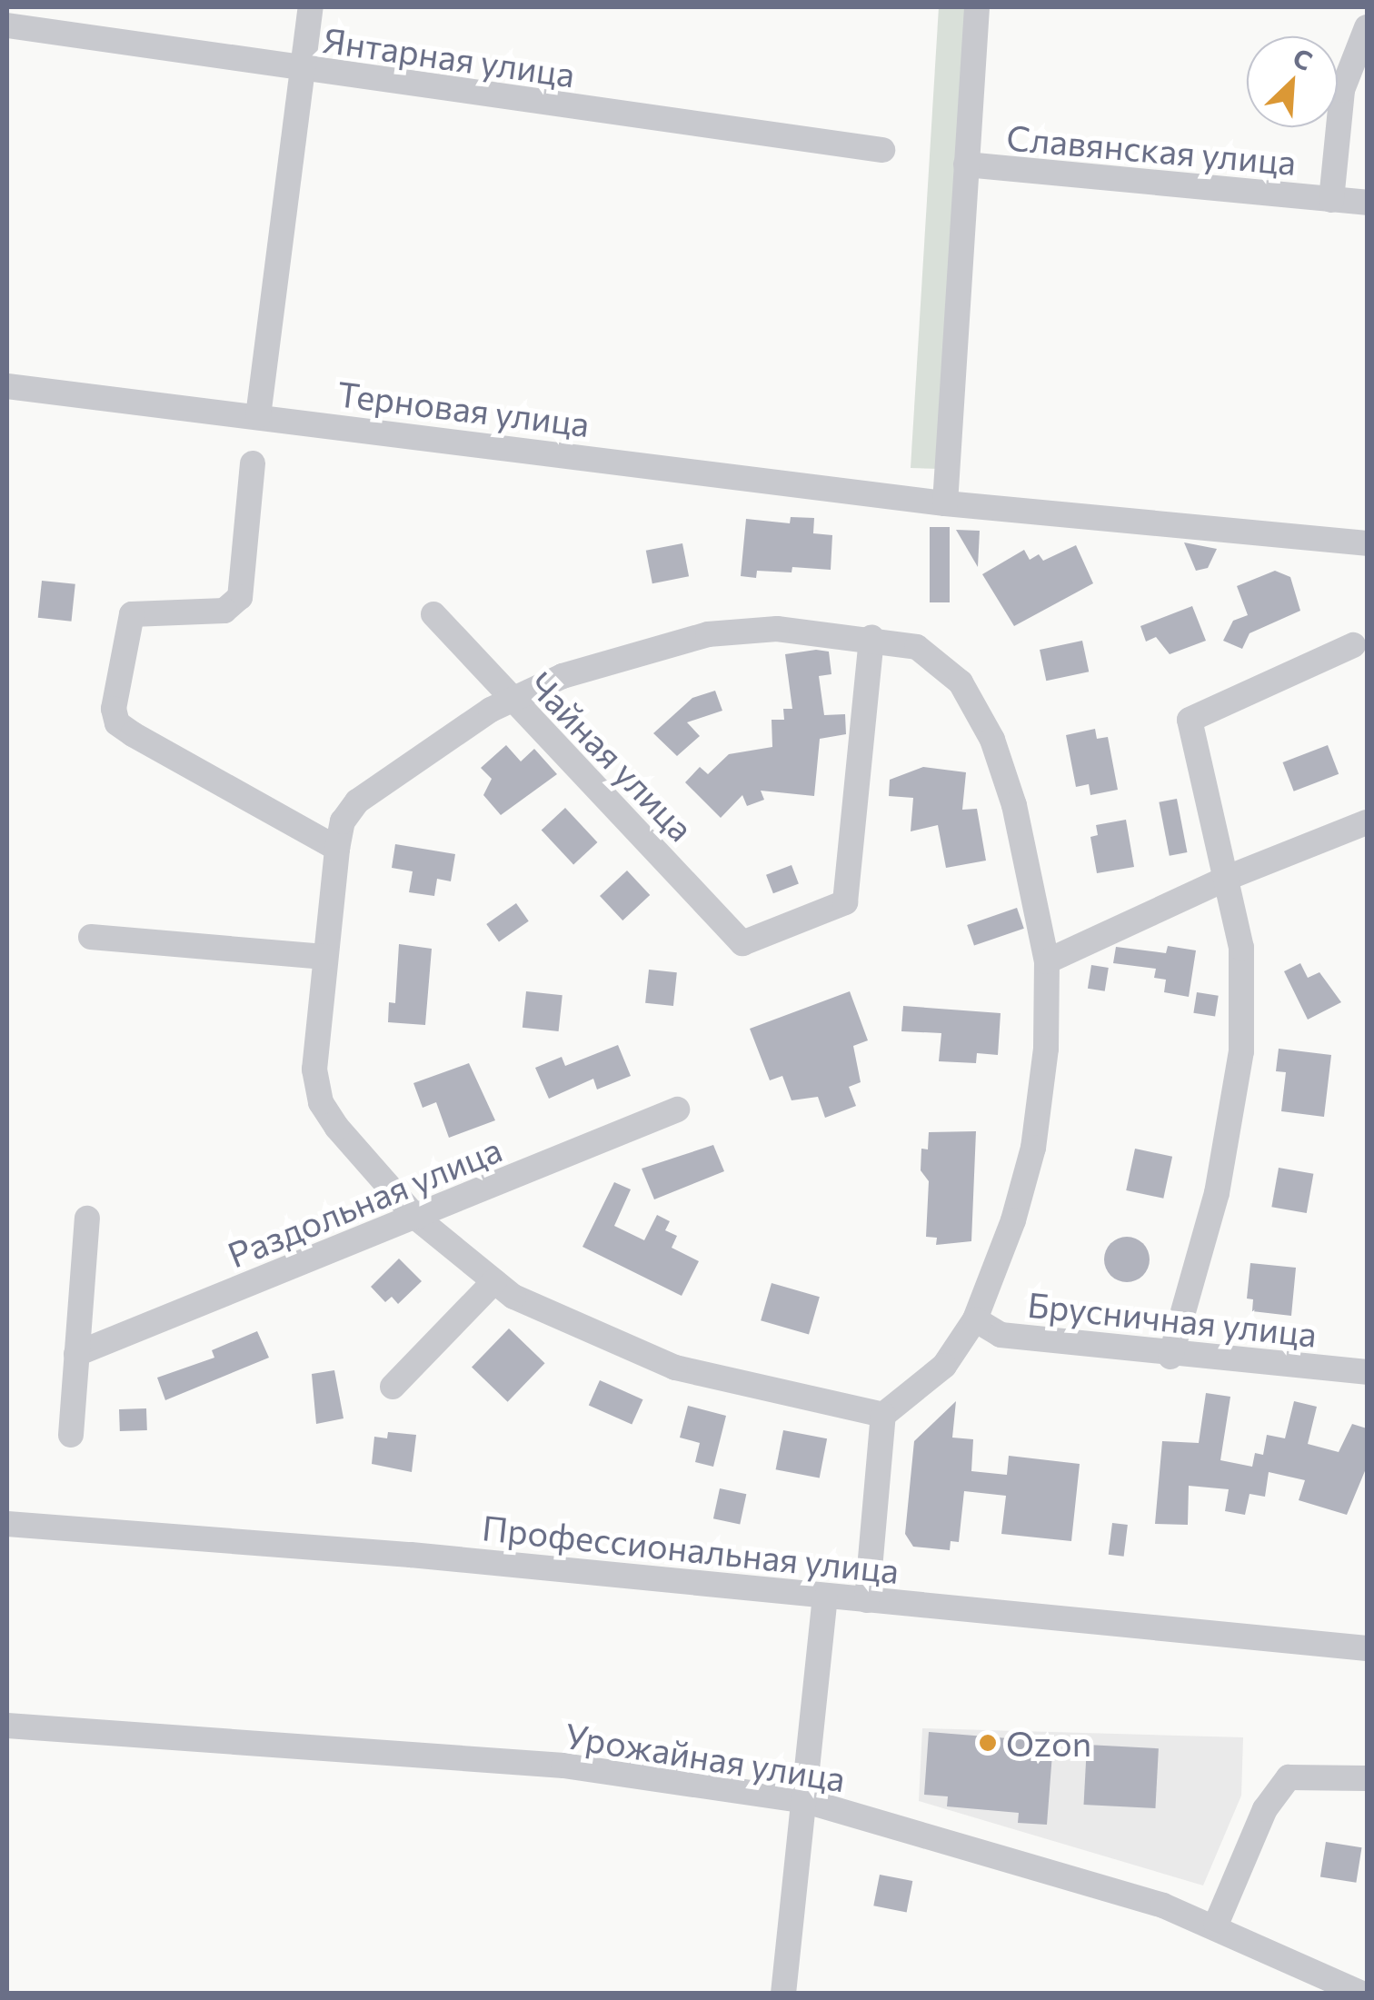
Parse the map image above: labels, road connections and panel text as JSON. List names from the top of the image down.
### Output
{
  "streets": {
    "street": [
      "Янтарная улица",
      "Славянская улица",
      "Терновая улица",
      "Чайная улица",
      "Раздольная улица",
      "Брусничная улица",
      "Профессиональная улица",
      "Урожайная улица"
    ]
  },
  "places": ["Ozon"],
  "north": "top right"
}
